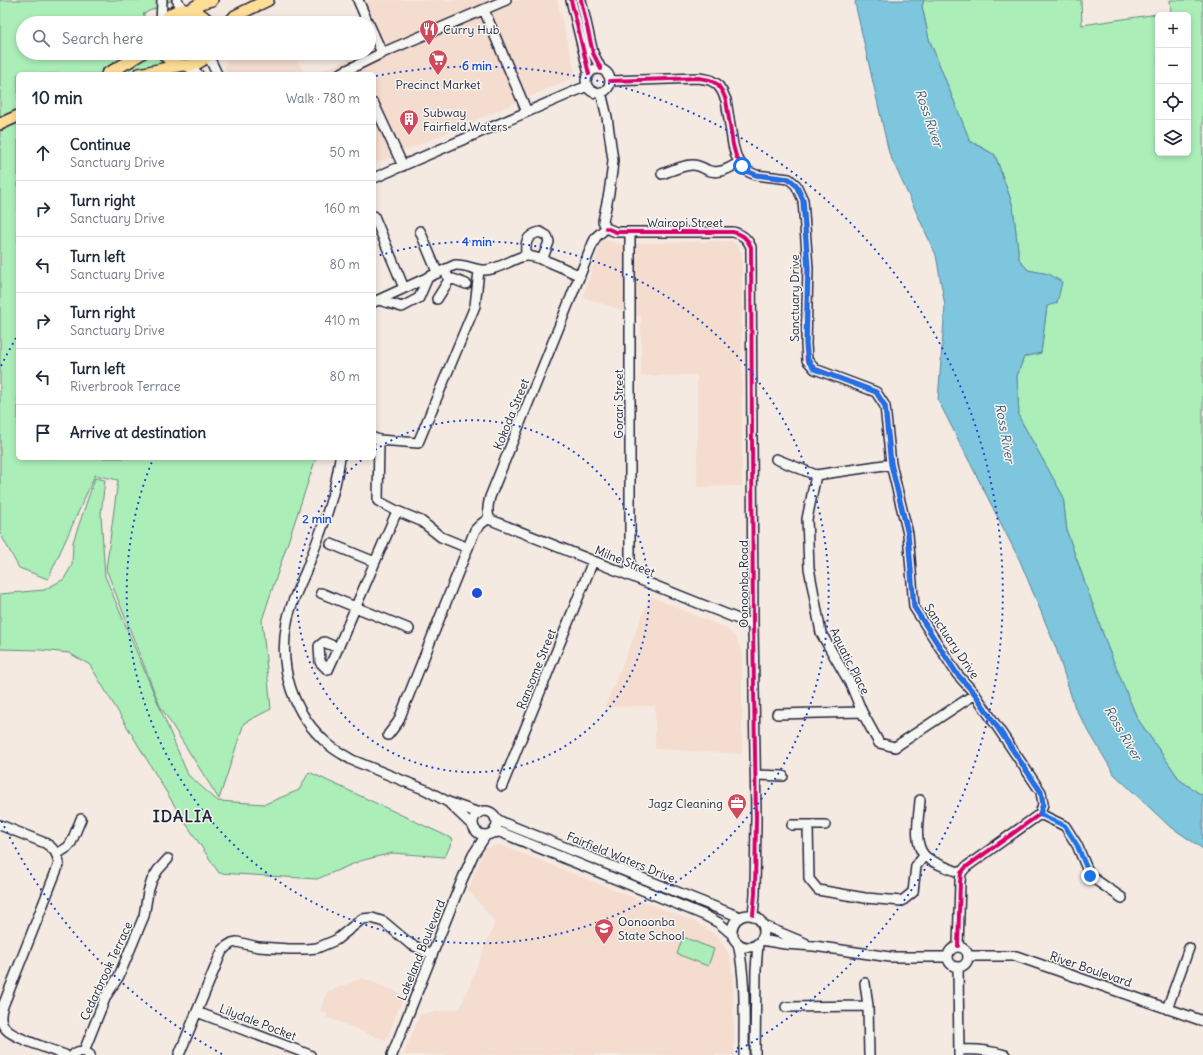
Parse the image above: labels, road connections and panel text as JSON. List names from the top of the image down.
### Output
{
  "streets": {
    "street": [
      "Wairopi Street",
      "Sanctuary Drive",
      "Gorari Street",
      "Kokoda Street",
      "Milne Street",
      "Oonoonba Road",
      "Aquatic Place",
      "Ransome Street",
      "Fairfield Waters Drive",
      "Lakeland Boulevard",
      "River Boulevard",
      "Cedarbrook Terrace",
      "Lilydale Pocket"
    ]
  },
  "crossings": [
    ["Wairopi Street", "Gorari Street"],
    ["Wairopi Street", "Kokoda Street"],
    ["Wairopi Street", "Oonoonba Road"],
    ["Sanctuary Drive", "Aquatic Place"],
    ["Gorari Street", "Milne Street"],
    ["Kokoda Street", "Milne Street"],
    ["Milne Street", "Oonoonba Road"],
    ["Milne Street", "Ransome Street"],
    ["Oonoonba Road", "Fairfield Waters Drive"],
    ["Fairfield Waters Drive", "Lakeland Boulevard"]
  ],
  "districts": ["IDALIA"],
  "water": ["Ross River"],
  "places": {
    "restaurant": ["Curry Hub"],
    "supermarket": ["Precinct Market"],
    "building": ["Subway Fairfield Waters"],
    "office": ["Jagz Cleaning"],
    "school or university": ["Oonoonba State School"]
  },
  "page": {
    "map_buttons": ["+", "−"],
    "search": "Search here",
    "heading": ["10 min", "Walk · 780 m"],
    "list": [
      ["Continue", "Sanctuary Drive", "50 m"],
      ["Turn right", "Sanctuary Drive", "160 m"],
      ["Turn left", "Sanctuary Drive", "80 m"],
      ["Turn right", "Sanctuary Drive", "410 m"],
      ["Turn left", "Riverbrook Terrace", "80 m"],
      "Arrive at destination"
    ]
  },
  "rings": ["6 min", "4 min", "2 min"]
}
